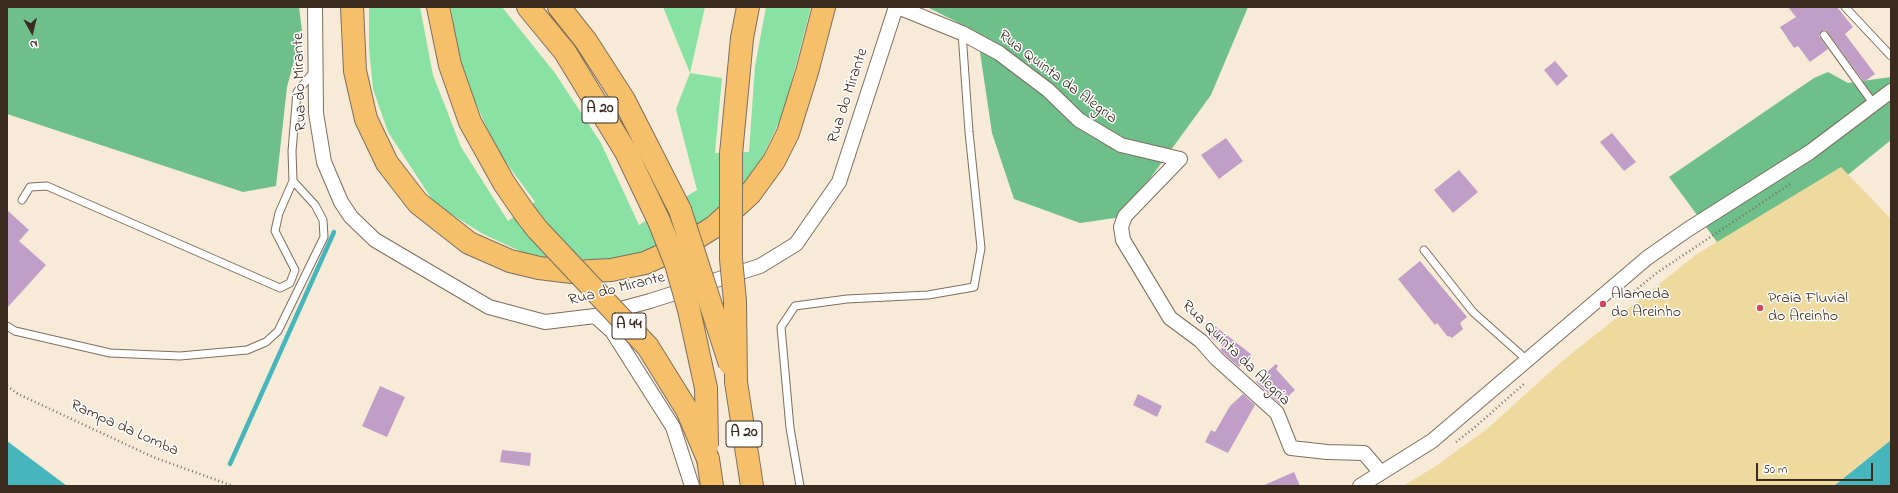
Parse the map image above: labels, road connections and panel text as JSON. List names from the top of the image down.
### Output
{
  "streets": {
    "highway": ["A 20", "A 44"],
    "street": ["Rua Quinta da Alegria", "Rua do Mirante"],
    "path": ["Rampa da Lomba"]
  },
  "crossings": [
    ["Rua Quinta da Alegria", "Rua do Mirante"],
    ["A 20", "A 44"]
  ],
  "places": ["Alameda do Areinho", "Praia Fluvial do Areinho"],
  "scale_bar": "50 m",
  "north": "bottom"
}
